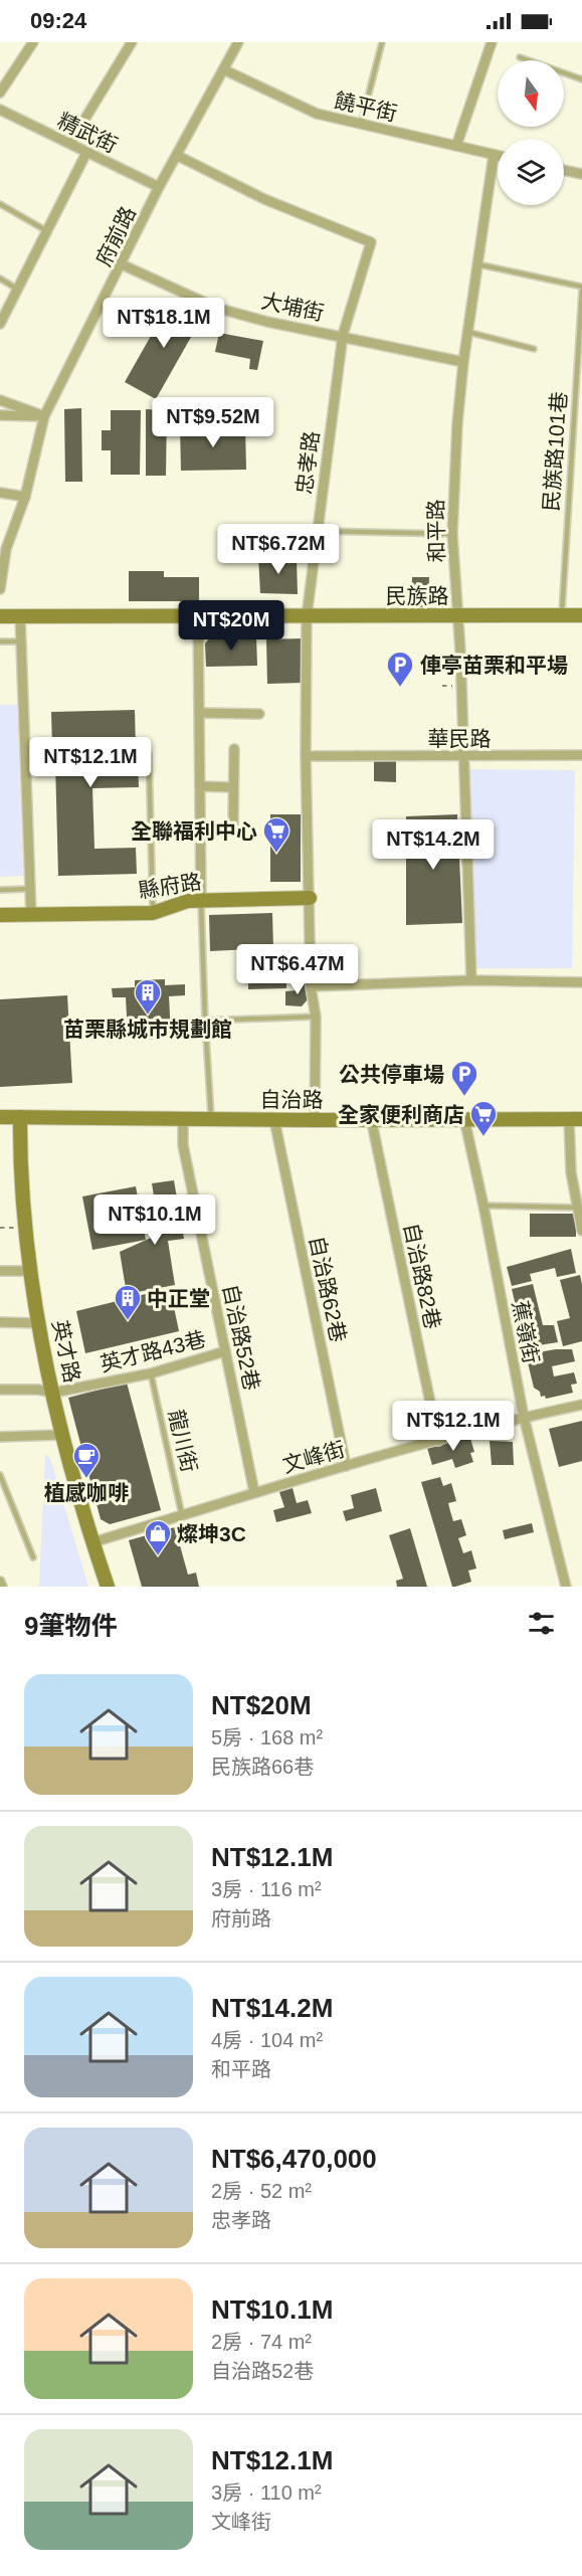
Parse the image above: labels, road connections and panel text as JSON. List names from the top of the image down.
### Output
{
  "streets": {
    "street": [
      "饒平街",
      "精武街",
      "府前路",
      "大埔街",
      "忠孝路",
      "和平路",
      "民族路",
      "華民路",
      "縣府路",
      "自治路",
      "自治路82巷",
      "自治路62巷",
      "蕉嶺街",
      "自治路52巷",
      "英才路",
      "英才路43巷",
      "文峰街"
    ],
    "lane": ["民族路101巷", "龍川街"]
  },
  "crossings": [
    ["饒平街", "府前路"],
    ["饒平街", "和平路"],
    ["精武街", "府前路"],
    ["府前路", "大埔街"],
    ["府前路", "忠孝路"],
    ["大埔街", "忠孝路"],
    ["大埔街", "和平路"],
    ["民族路101巷", "民族路"],
    ["忠孝路", "民族路"],
    ["忠孝路", "華民路"],
    ["忠孝路", "縣府路"],
    ["忠孝路", "自治路"],
    ["和平路", "民族路"],
    ["和平路", "華民路"],
    ["自治路", "自治路82巷"],
    ["自治路", "自治路62巷"],
    ["自治路", "蕉嶺街"],
    ["自治路", "自治路52巷"],
    ["自治路", "英才路"],
    ["自治路82巷", "文峰街"],
    ["自治路62巷", "文峰街"],
    ["蕉嶺街", "文峰街"],
    ["自治路52巷", "英才路43巷"],
    ["自治路52巷", "文峰街"],
    ["英才路", "英才路43巷"],
    ["英才路", "文峰街"],
    ["英才路43巷", "龍川街"],
    ["龍川街", "文峰街"]
  ],
  "places": {
    "parking": ["俥亭苗栗和平場", "公共停車場"],
    "supermarket": ["全聯福利中心", "全家便利商店"],
    "building": ["苗栗縣城市規劃館", "中正堂"],
    "cafe": ["植感咖啡"],
    "shop": ["燦坤3C"]
  },
  "north": "bottom",
  "page": {
    "status": "09:24",
    "price": [
      "NT$18.1M",
      "NT$9.52M",
      "NT$6.72M",
      "NT$20M",
      "NT$12.1M",
      "NT$14.2M",
      "NT$6.47M",
      "NT$10.1M",
      "NT$12.1M"
    ],
    "heading": "9筆物件",
    "list": [
      {
        "name": "NT$20M",
        "note": "5房 · 168 m² · 民族路66巷"
      },
      {
        "name": "NT$12.1M",
        "note": "3房 · 116 m² · 府前路"
      },
      {
        "name": "NT$14.2M",
        "note": "4房 · 104 m² · 和平路"
      },
      {
        "name": "NT$6,470,000",
        "note": "2房 · 52 m² · 忠孝路"
      },
      {
        "name": "NT$10.1M",
        "note": "2房 · 74 m² · 自治路52巷"
      },
      {
        "name": "NT$12.1M",
        "note": "3房 · 110 m² · 文峰街"
      }
    ]
  }
}
